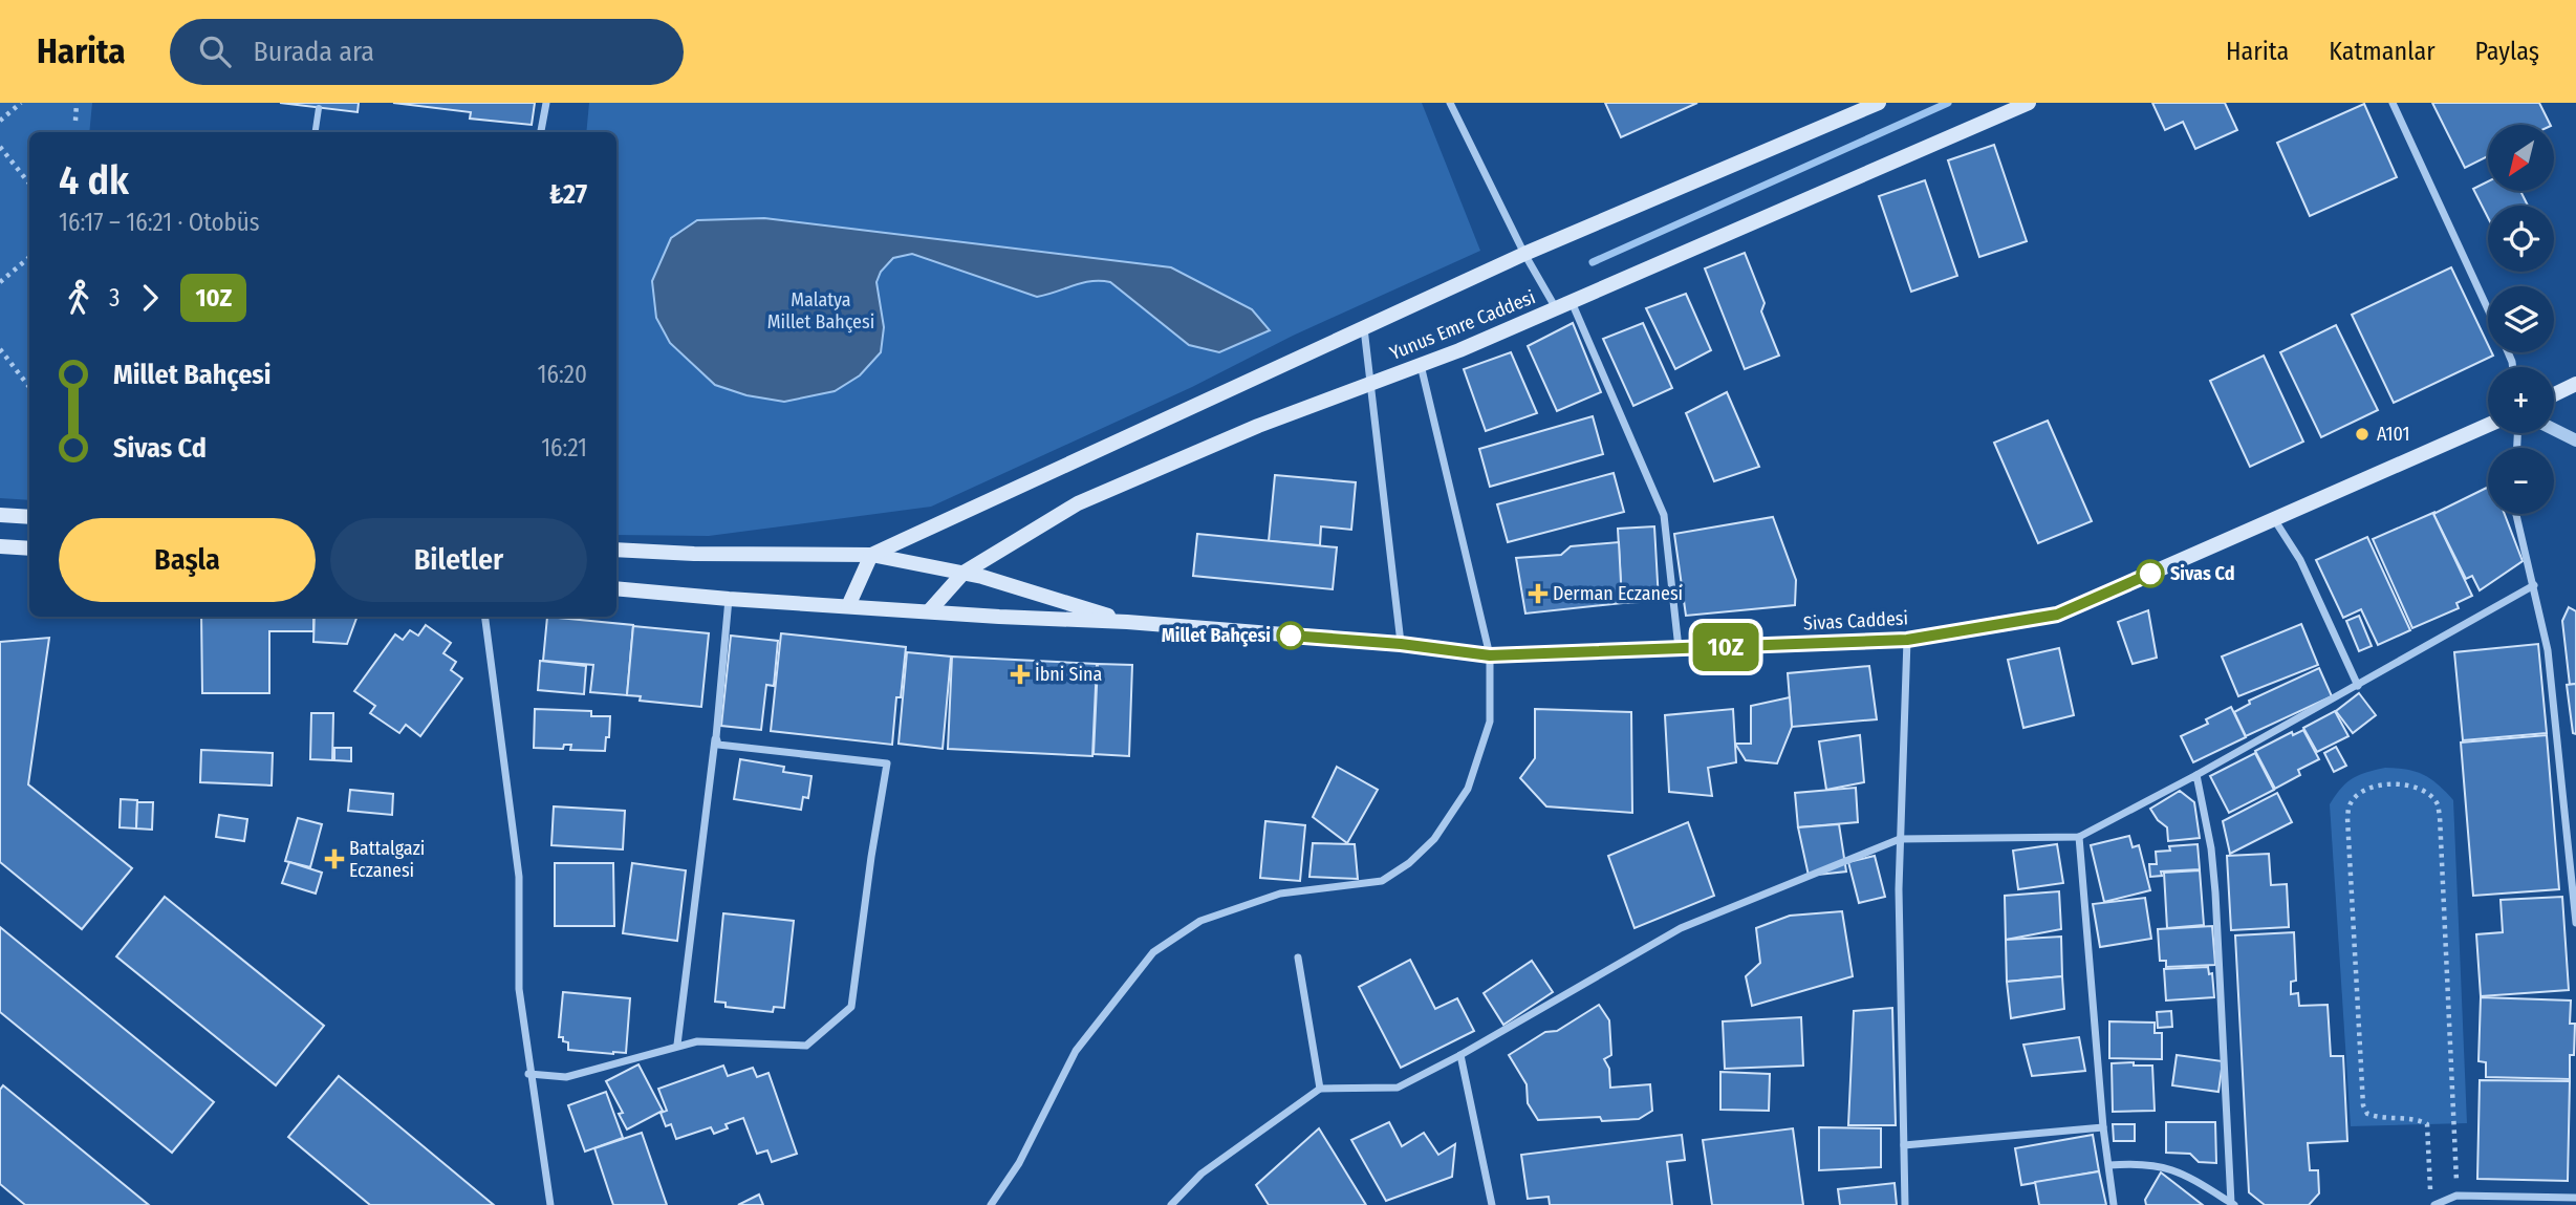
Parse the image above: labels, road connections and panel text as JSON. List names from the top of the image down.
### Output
{
  "streets": {
    "main road": ["Yunus Emre Caddesi", "Sivas Caddesi"]
  },
  "parks": ["Malatya Millet Bahçesi"],
  "places": {
    "other": ["A101", "Sivas Cd", "Millet Bahçesi"],
    "health": ["Derman Eczanesi", "İbni Sina", "Battalgazi Eczanesi"]
  },
  "lines": ["bus line 10Z"],
  "north": "bottom left",
  "page": {
    "header": "Harita",
    "search": "Burada ara",
    "nav": ["Harita", "Katmanlar", "Paylaş"],
    "on_map": "10Z",
    "map_buttons": ["+", "−"],
    "heading": ["4 dk", "16:17 – 16:21 · Otobüs", "₺27"],
    "legs": ["3", "10Z"],
    "list": [
      {
        "name": "Millet Bahçesi",
        "value": "16:20"
      },
      {
        "name": "Sivas Cd",
        "value": "16:21"
      }
    ],
    "buttons": ["Başla", "Biletler"]
  }
}
